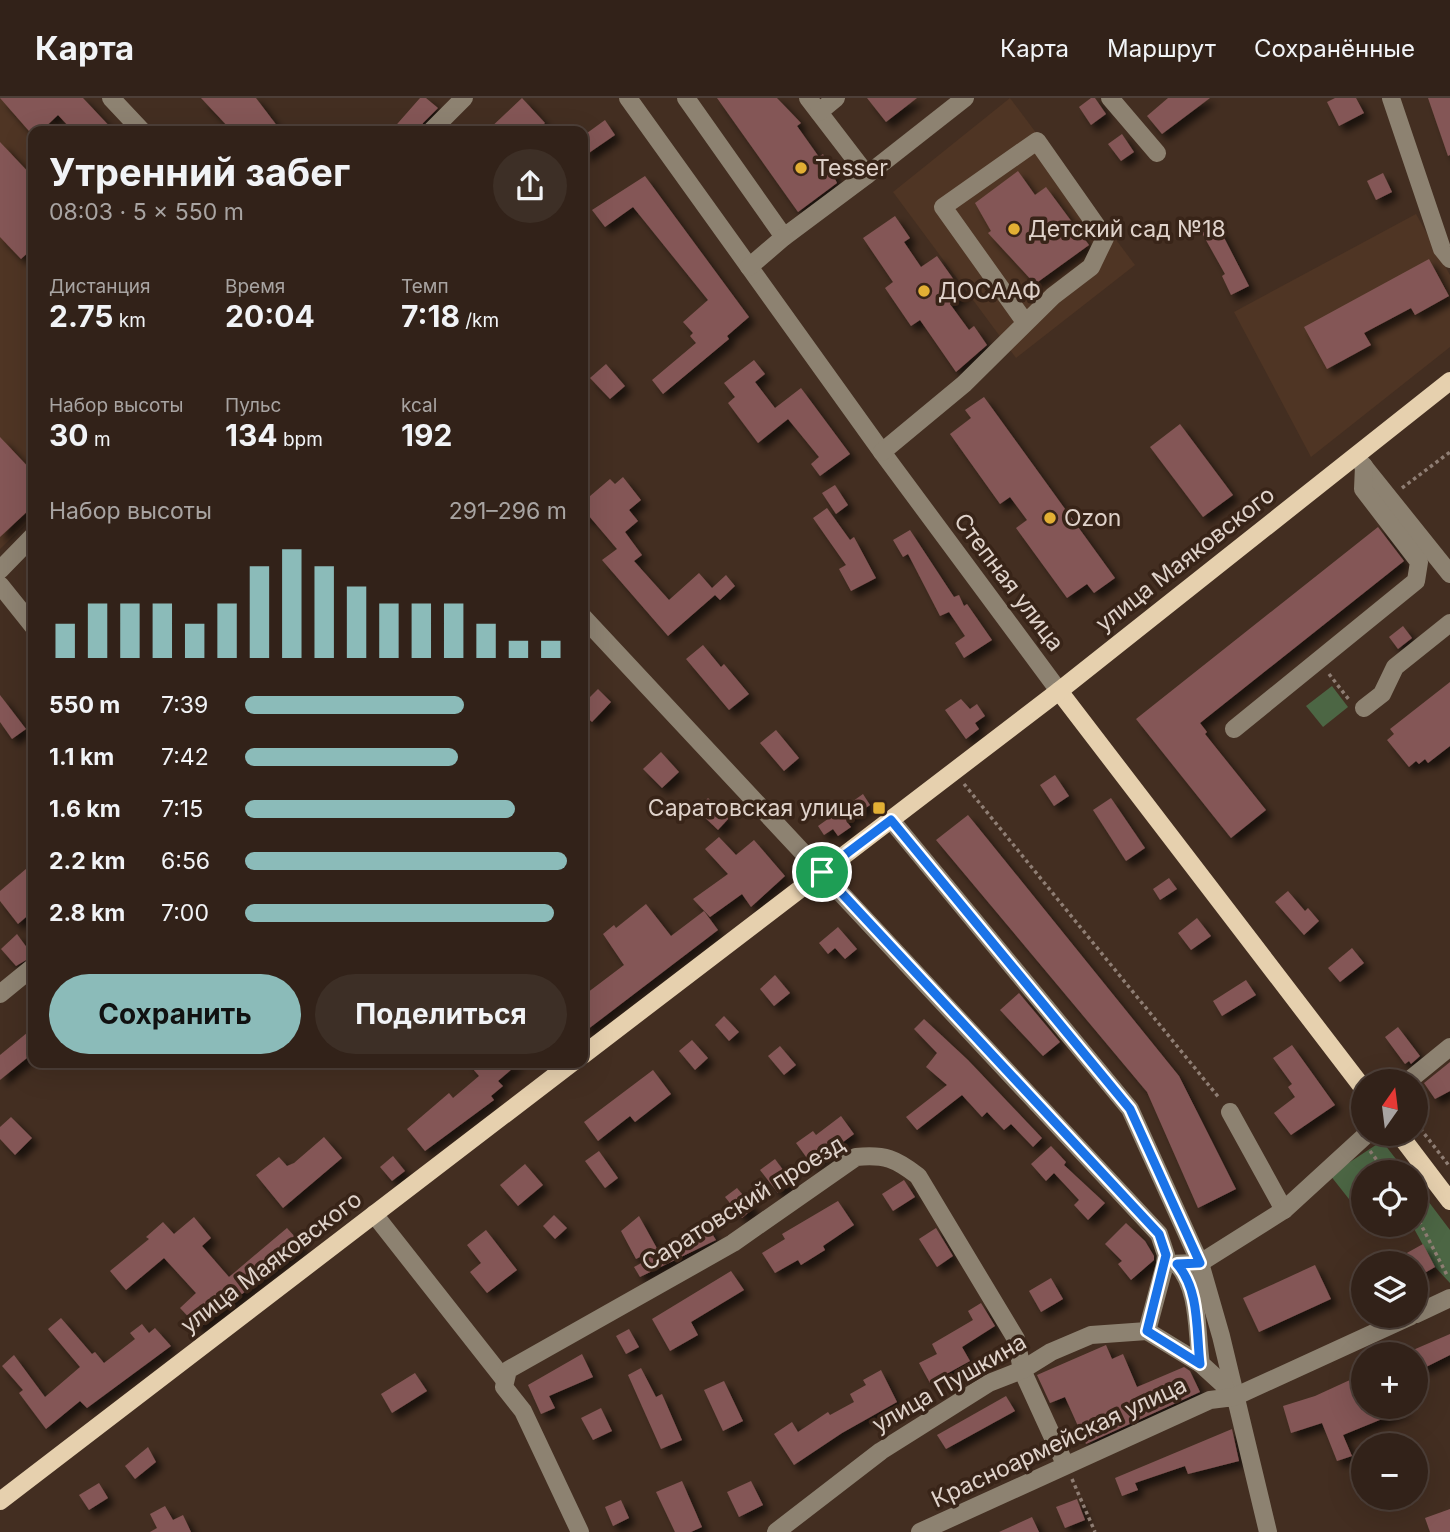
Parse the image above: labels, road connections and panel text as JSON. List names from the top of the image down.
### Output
{
  "streets": {
    "main road": ["улица Маяковского", "Степная улица"],
    "street": ["Саратовский проезд", "улица Пушкина", "Красноармейская улица"]
  },
  "crossings": [
    ["улица Маяковского", "Степная улица"],
    ["Саратовский проезд", "улица Пушкина"],
    ["Саратовский проезд", "Красноармейская улица"]
  ],
  "places": {
    "other": [
      "Tesser",
      "Детский сад №18",
      "ДОСААФ",
      "Ozon"
    ],
    "transit": ["Саратовская улица"]
  },
  "north": "top",
  "page": {
    "header": "Карта",
    "nav": ["Карта", "Маршрут", "Сохранённые"],
    "heading": ["Утренний забег", "08:03 · 5 × 550 m"],
    "stats": [
      ["Дистанция", "2.75 km"],
      ["Время", "20:04"],
      ["Темп", "7:18 /km"],
      ["Набор высоты", "30 m"],
      ["Пульс", "134 bpm"],
      ["kcal", "192"]
    ],
    "chart": ["Набор высоты", "291–296 m"],
    "list": [
      {
        "name": "550 m",
        "note": "7:39"
      },
      {
        "name": "1.1 km",
        "note": "7:42"
      },
      {
        "name": "1.6 km",
        "note": "7:15"
      },
      {
        "name": "2.2 km",
        "note": "6:56"
      },
      {
        "name": "2.8 km",
        "note": "7:00"
      }
    ],
    "buttons": ["Сохранить", "Поделиться"],
    "map_buttons": ["+", "−"]
  }
}
